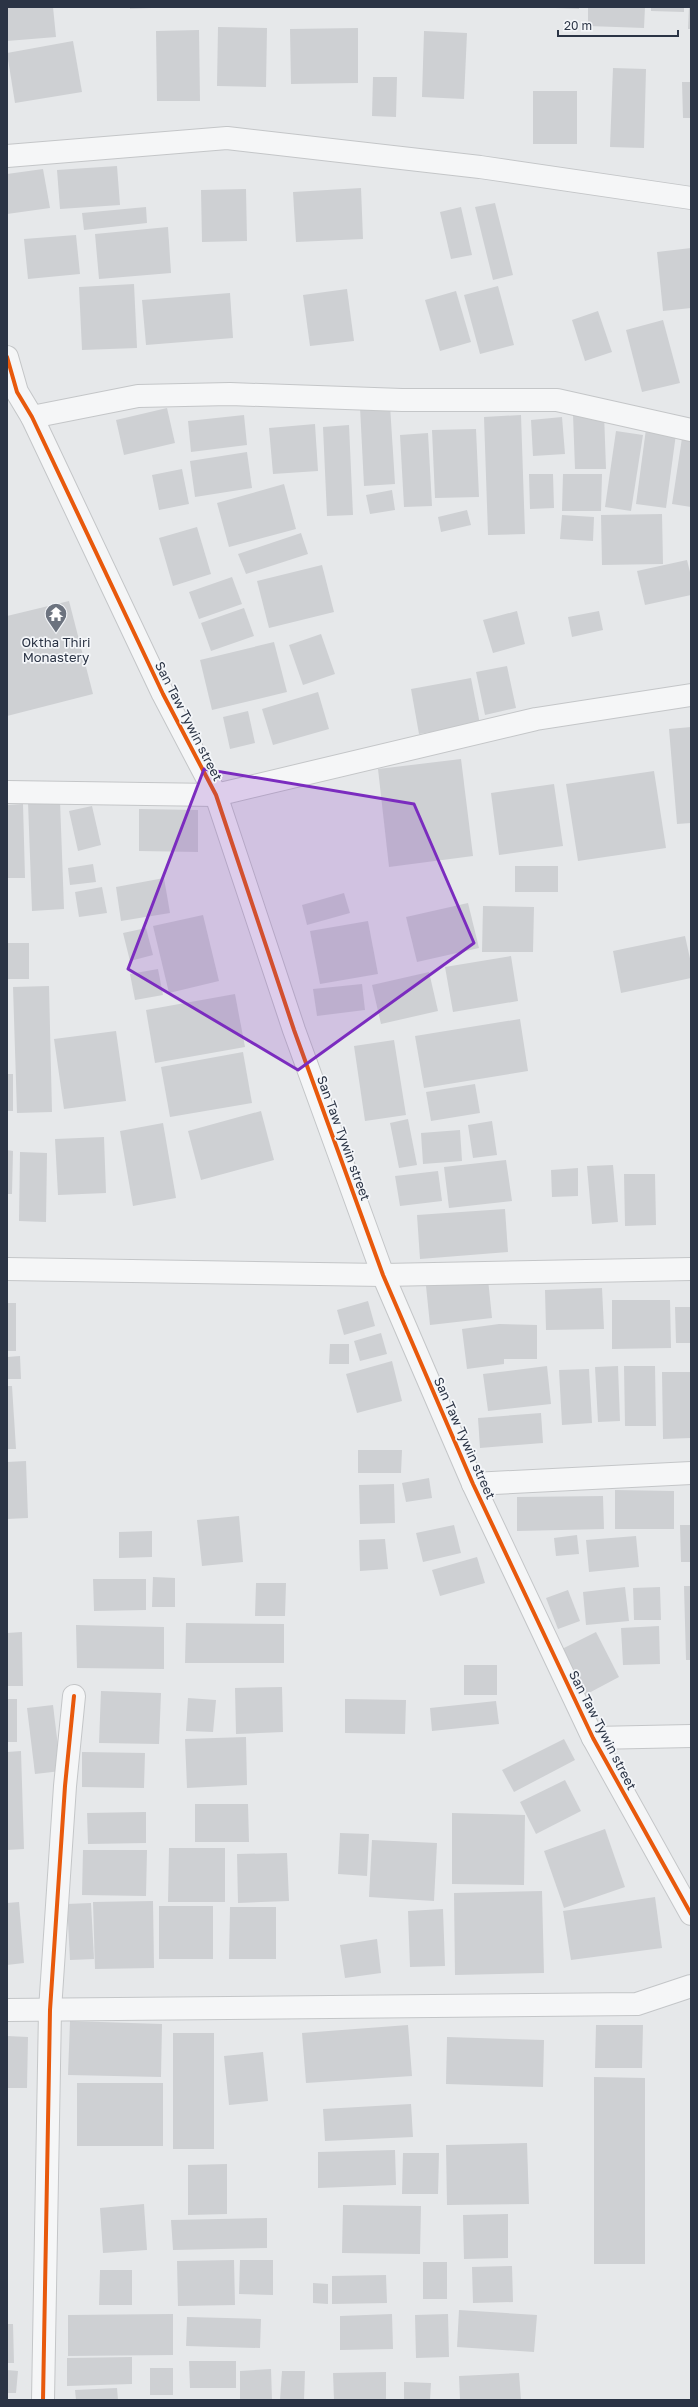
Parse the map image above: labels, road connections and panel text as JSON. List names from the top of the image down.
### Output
{
  "streets": {
    "street": ["San Taw Tywin street"]
  },
  "places": {
    "temple": ["Oktha Thiri Monastery"]
  },
  "scale_bar": "20 m"
}
